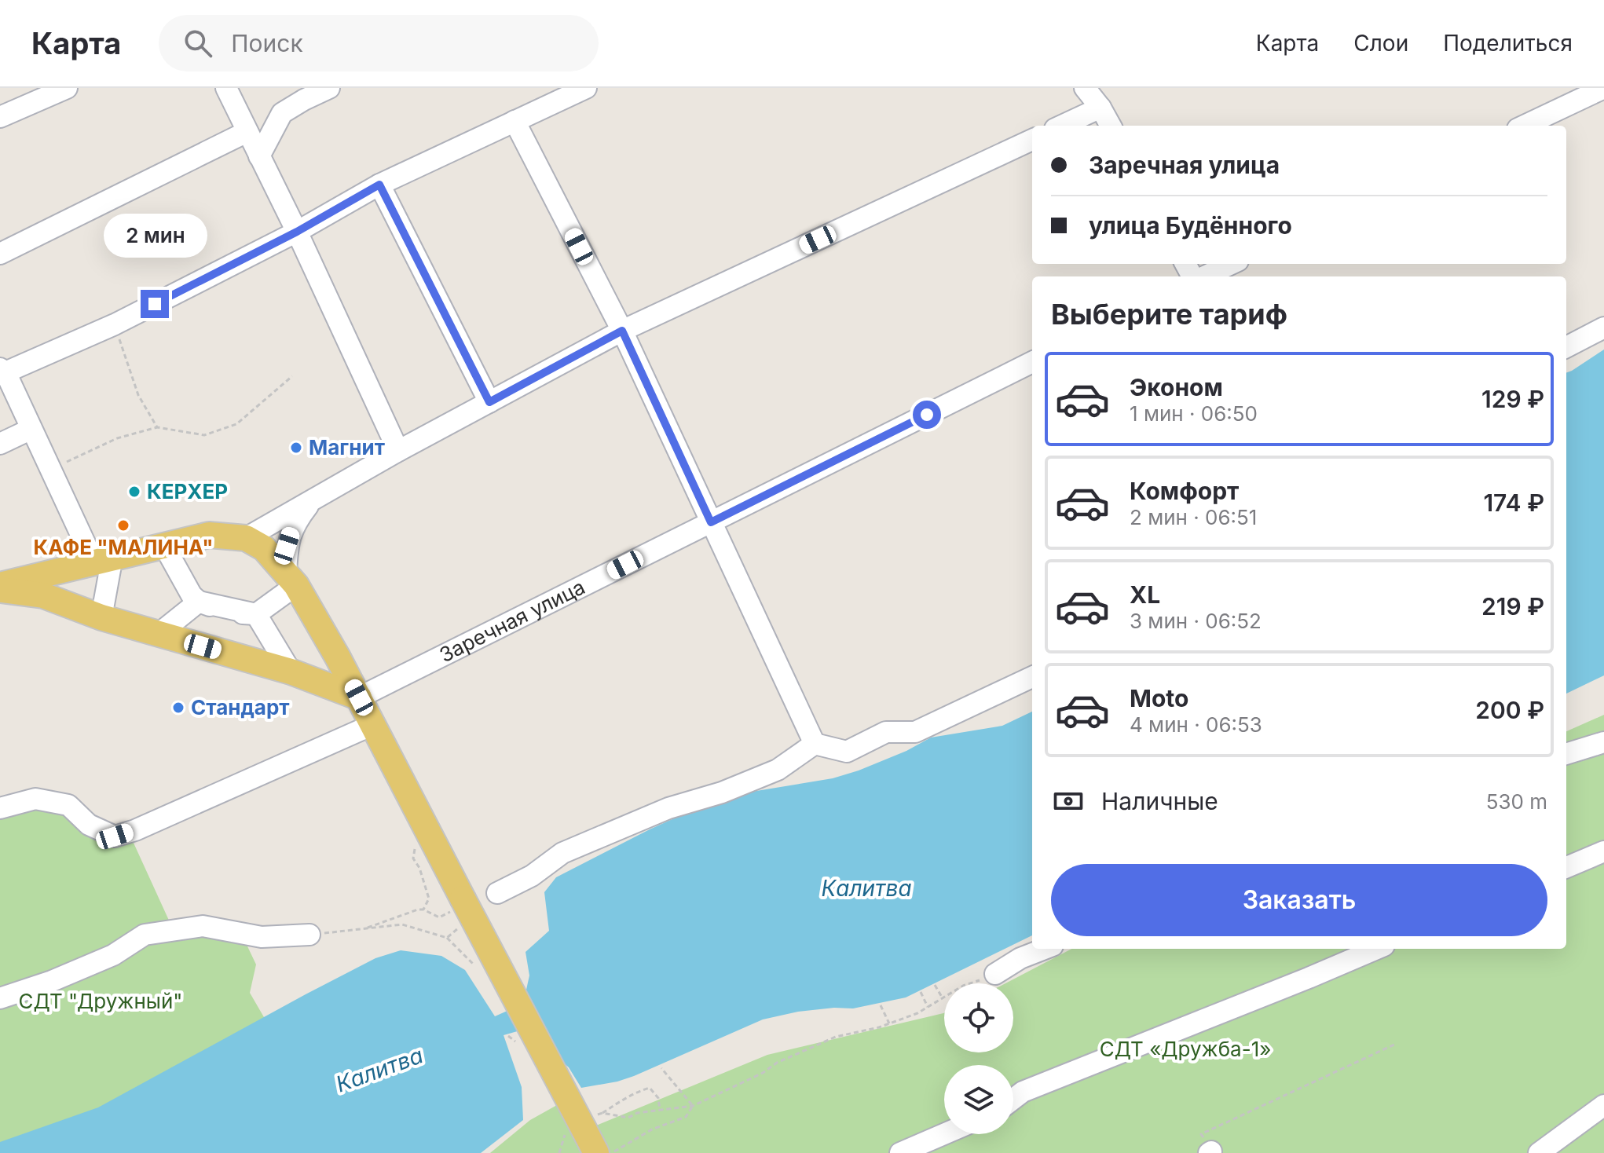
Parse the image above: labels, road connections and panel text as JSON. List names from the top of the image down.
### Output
{
  "streets": {
    "street": ["Заречная улица"]
  },
  "water": ["Калитва"],
  "parks": ["СДТ \"Дружный\"", "СДТ «Дружба-1»"],
  "places": [
    "Магнит",
    "КЕРХЕР",
    "КАФЕ \"МАЛИНА\"",
    "Стандарт"
  ],
  "page": {
    "header": "Карта",
    "search": "Поиск",
    "nav": ["Карта", "Слои", "Поделиться"],
    "banner": ["Заречная улица", "улица Будённого"],
    "bubble": "2 мин",
    "heading": "Выберите тариф",
    "list": [
      {
        "name": "Эконом",
        "note": "1 мин · 06:50",
        "value": "129 ₽"
      },
      {
        "name": "Комфорт",
        "note": "2 мин · 06:51",
        "value": "174 ₽"
      },
      {
        "name": "XL",
        "note": "3 мин · 06:52",
        "value": "219 ₽"
      },
      {
        "name": "Moto",
        "note": "4 мин · 06:53",
        "value": "200 ₽"
      }
    ],
    "pay": ["Наличные", "530 m"],
    "buttons": "Заказать"
  }
}
